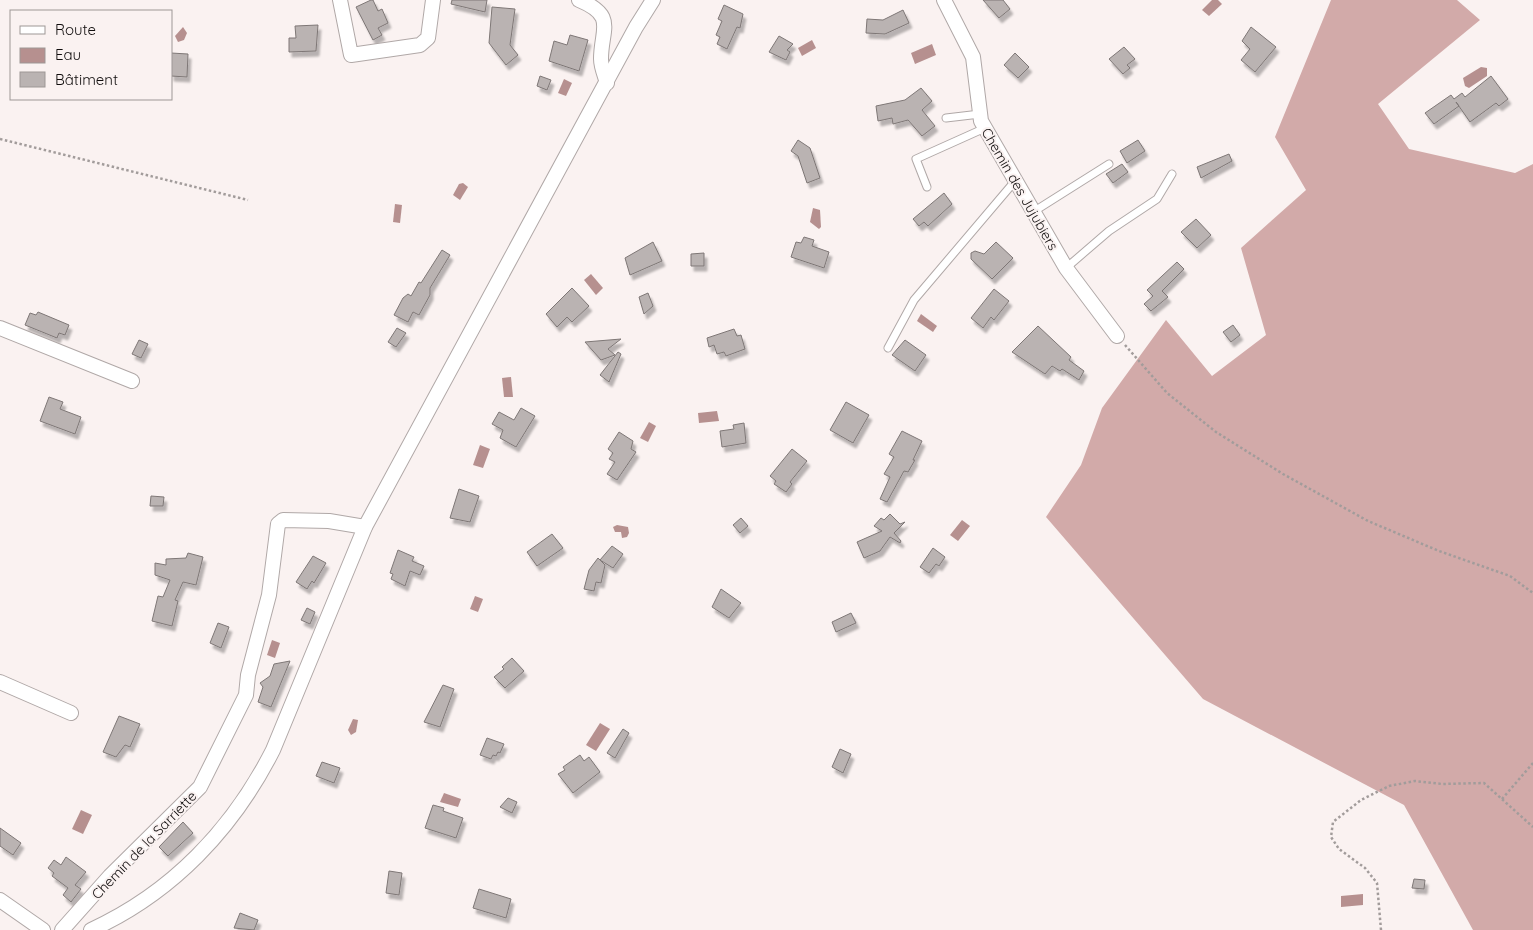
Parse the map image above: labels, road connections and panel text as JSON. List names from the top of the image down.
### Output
{
  "streets": {
    "street": ["Chemin des Jujubiers", "Chemin de la Sarriette"]
  },
  "legend": ["Route", "Eau", "Bâtiment"]
}
